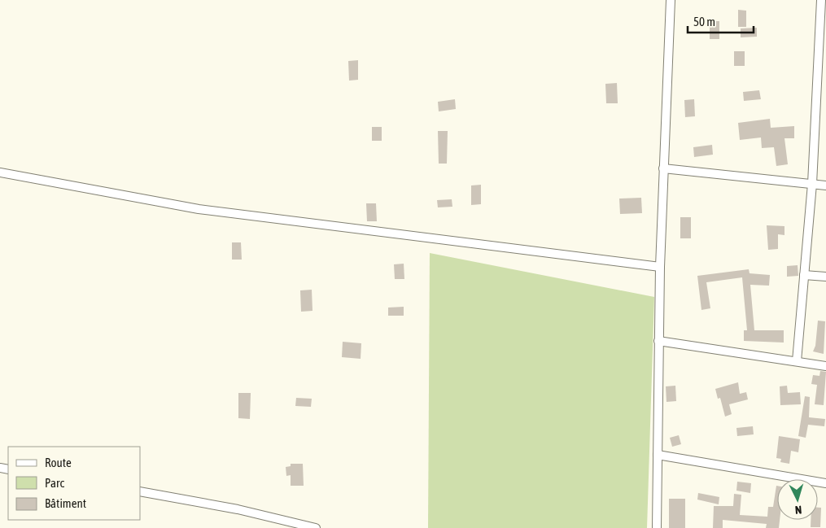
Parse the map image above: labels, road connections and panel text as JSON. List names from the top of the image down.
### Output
{
  "legend": ["Route", "Parc", "Bâtiment"],
  "scale_bar": "50 m",
  "north": "bottom"
}
